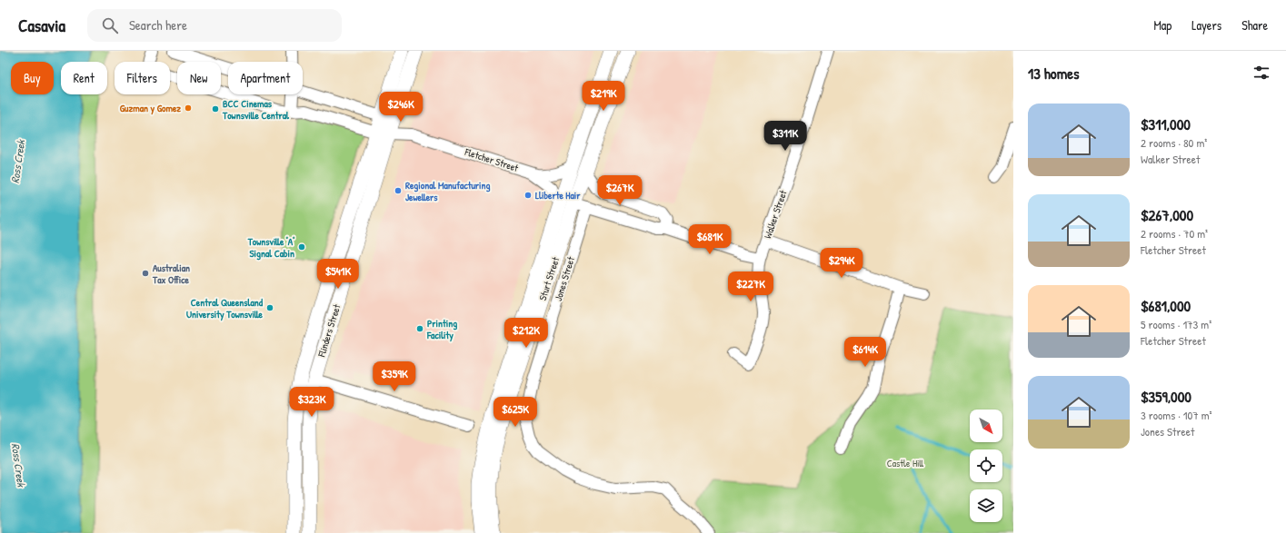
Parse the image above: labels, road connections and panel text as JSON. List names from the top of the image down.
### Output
{
  "streets": {
    "main road": ["Sturt Street", "Flinders Street"],
    "street": ["Fletcher Street", "Walker Street", "Jones Street"]
  },
  "crossings": [
    ["Fletcher Street", "Sturt Street"],
    ["Fletcher Street", "Flinders Street"]
  ],
  "water": ["Ross Creek"],
  "parks": ["Castle Hill"],
  "places": [
    "Guzman y Gomez",
    "BCC Cinemas Townsville Central",
    "Regional Manufacturing Jewellers",
    "Lliberte Hair",
    "Townsville 'A' Signal Cabin",
    "Australian Tax Office",
    "Central Queensland University Townsville",
    "Printing Facility"
  ],
  "north": "bottom right",
  "page": {
    "header": "Casavia",
    "search": "Search here",
    "nav": ["Map", "Layers", "Share"],
    "heading": "13 homes",
    "chip": [
      "Buy",
      "Rent",
      "Filters",
      "New",
      "Apartment"
    ],
    "price": [
      "$219K",
      "$246K",
      "$311K",
      "$267K",
      "$681K",
      "$294K",
      "$541K",
      "$227K",
      "$212K",
      "$614K",
      "$359K",
      "$323K",
      "$625K"
    ],
    "list": [
      {
        "name": "$311,000",
        "note": "2 rooms · 80 m² · Walker Street"
      },
      {
        "name": "$267,000",
        "note": "2 rooms · 70 m² · Fletcher Street"
      },
      {
        "name": "$681,000",
        "note": "5 rooms · 173 m² · Fletcher Street"
      },
      {
        "name": "$359,000",
        "note": "3 rooms · 107 m² · Jones Street"
      }
    ]
  }
}
